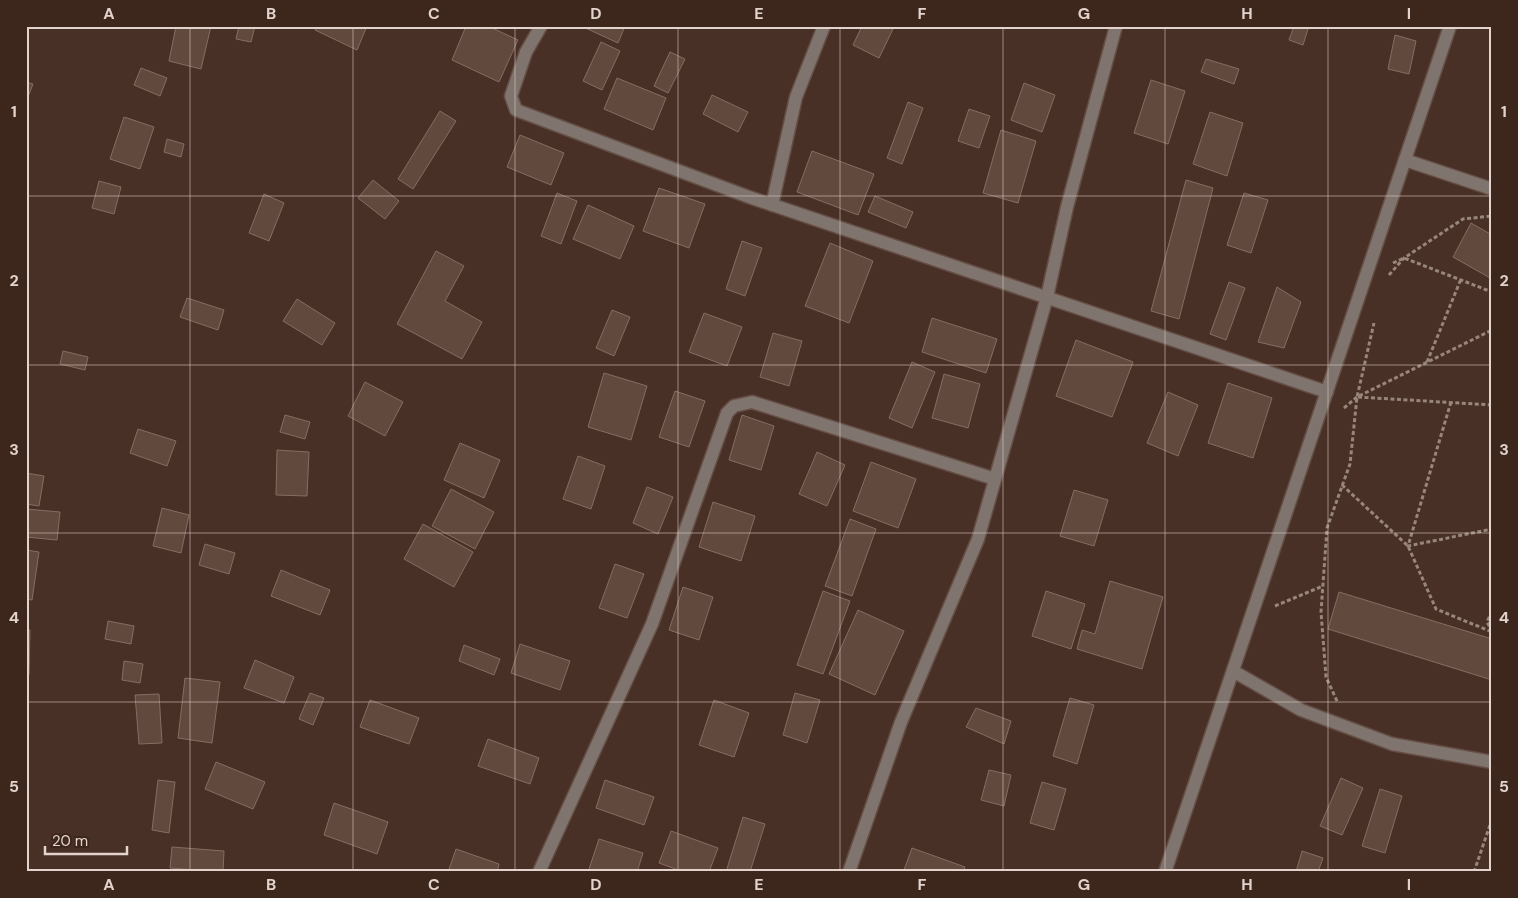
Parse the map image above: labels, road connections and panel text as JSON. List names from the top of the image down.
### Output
{
  "scale_bar": "20 m",
  "grid": {
    "columns": [
      "A",
      "B",
      "C",
      "D",
      "E",
      "F",
      "G",
      "H",
      "I"
    ],
    "rows": [
      "1",
      "2",
      "3",
      "4",
      "5"
    ]
  }
}
